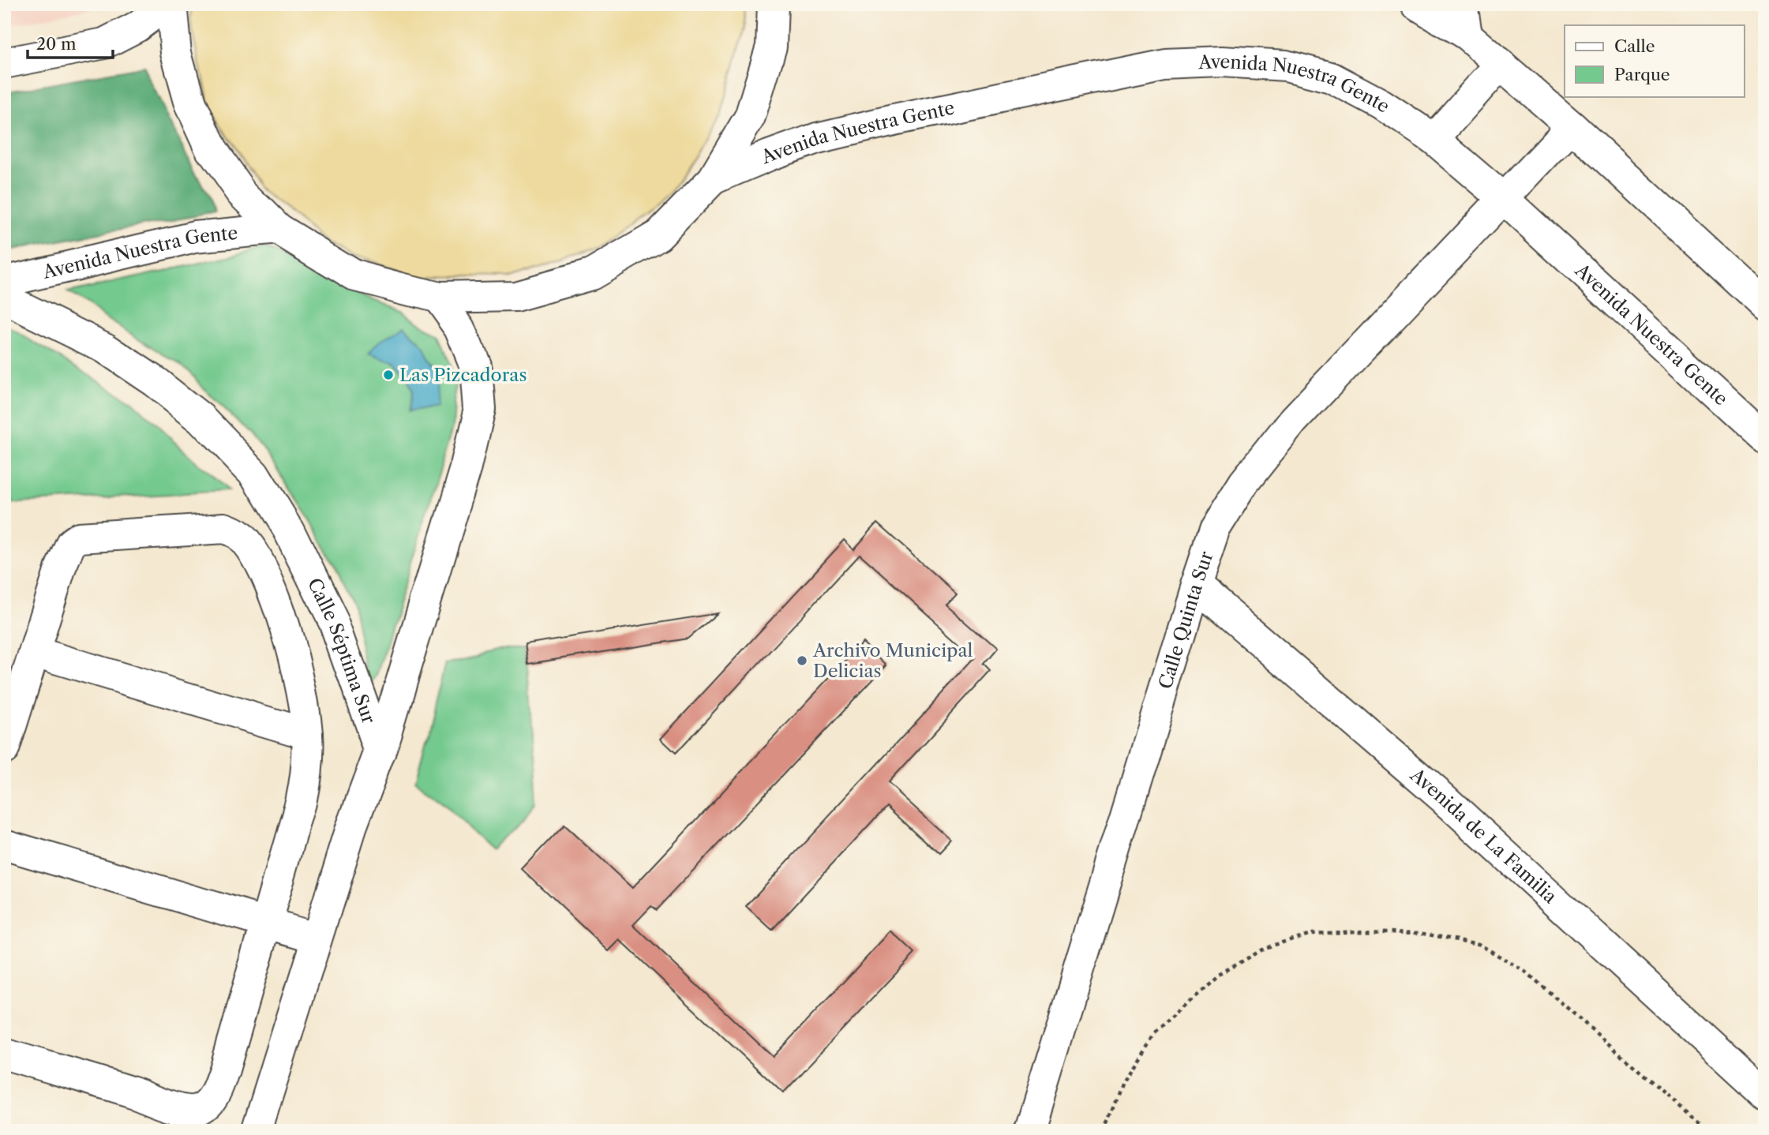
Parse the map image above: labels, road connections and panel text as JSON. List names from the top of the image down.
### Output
{
  "streets": {
    "main road": [
      "Avenida Nuestra Gente",
      "Calle Quinta Sur",
      "Calle Séptima Sur",
      "Avenida de La Familia"
    ]
  },
  "crossings": [
    ["Avenida Nuestra Gente", "Calle Quinta Sur"],
    ["Calle Quinta Sur", "Avenida de La Familia"]
  ],
  "places": ["Las Pizcadoras", "Archivo Municipal Delicias"],
  "legend": ["Calle", "Parque"],
  "scale_bar": "20 m"
}
